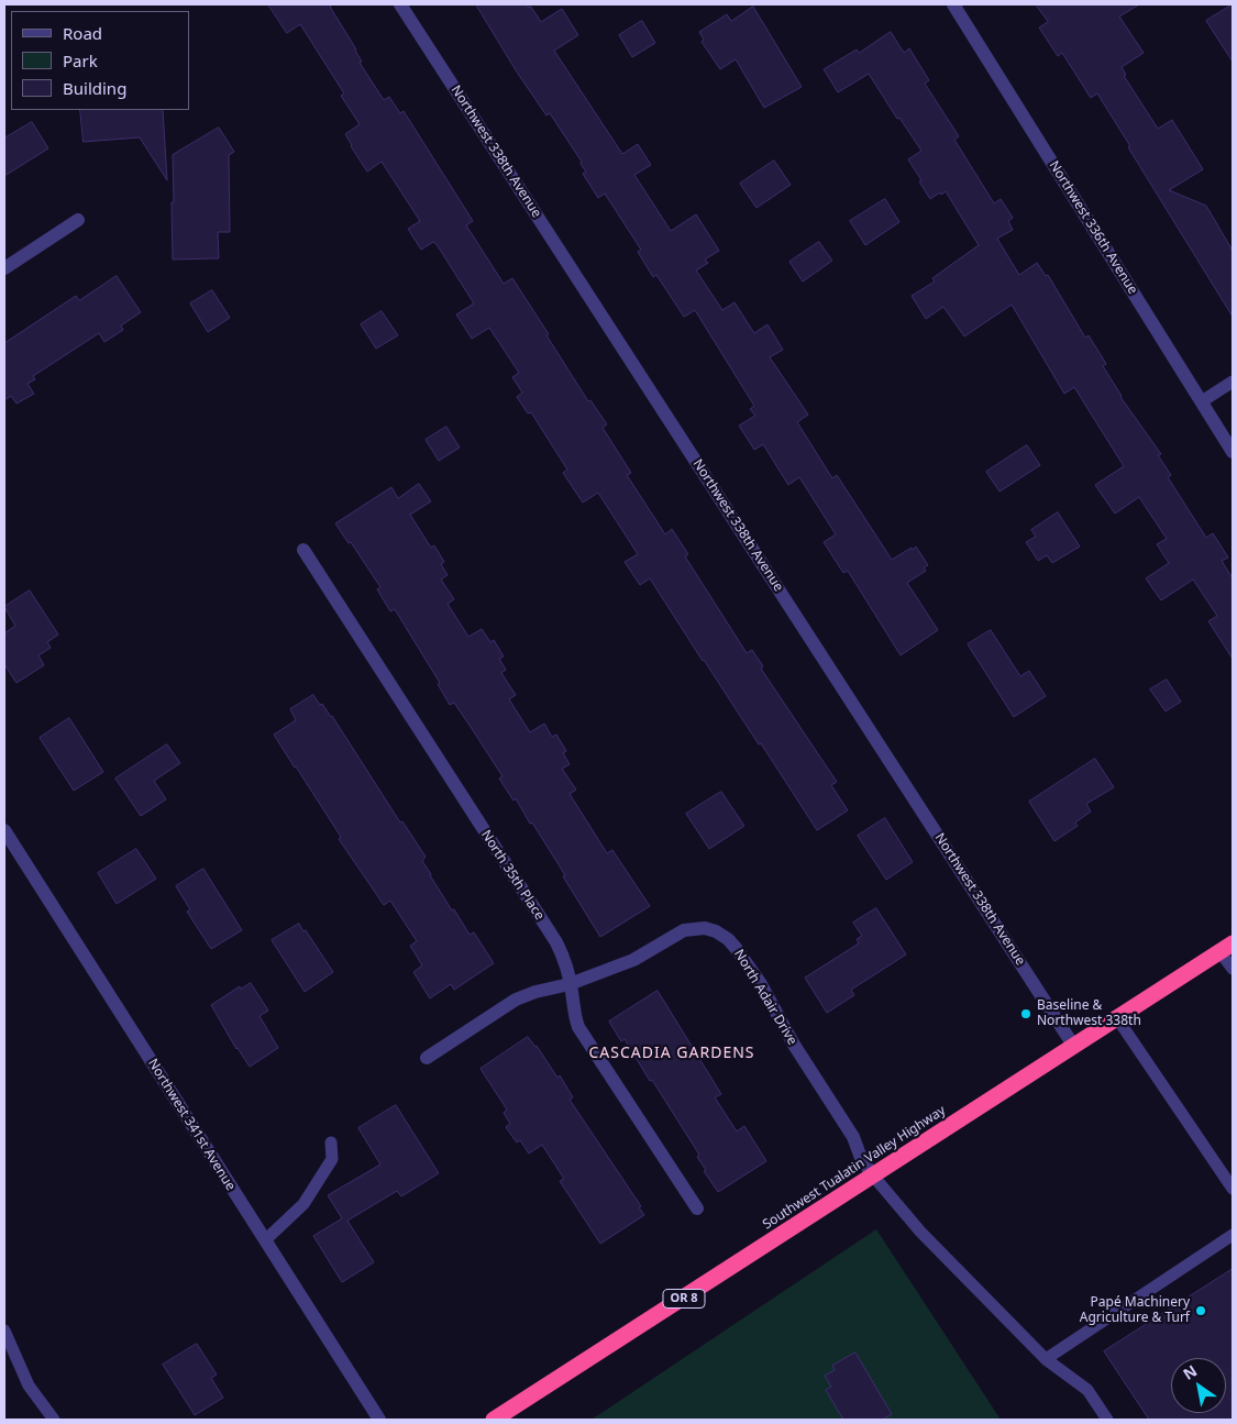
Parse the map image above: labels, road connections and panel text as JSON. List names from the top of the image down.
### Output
{
  "streets": {
    "highway": ["Southwest Tualatin Valley Highway", "OR 8"],
    "street": [
      "Northwest 338th Avenue",
      "Northwest 336th Avenue",
      "North 35th Place",
      "North Adair Drive",
      "Northwest 341st Avenue"
    ]
  },
  "crossings": [
    ["Northwest 338th Avenue", "Southwest Tualatin Valley Highway"],
    ["North 35th Place", "North Adair Drive"],
    ["North Adair Drive", "Southwest Tualatin Valley Highway"]
  ],
  "districts": ["CASCADIA GARDENS"],
  "places": ["Baseline & Northwest 338th", "Papé Machinery Agriculture & Turf"],
  "legend": ["Road", "Park", "Building"],
  "north": "top left"
}
